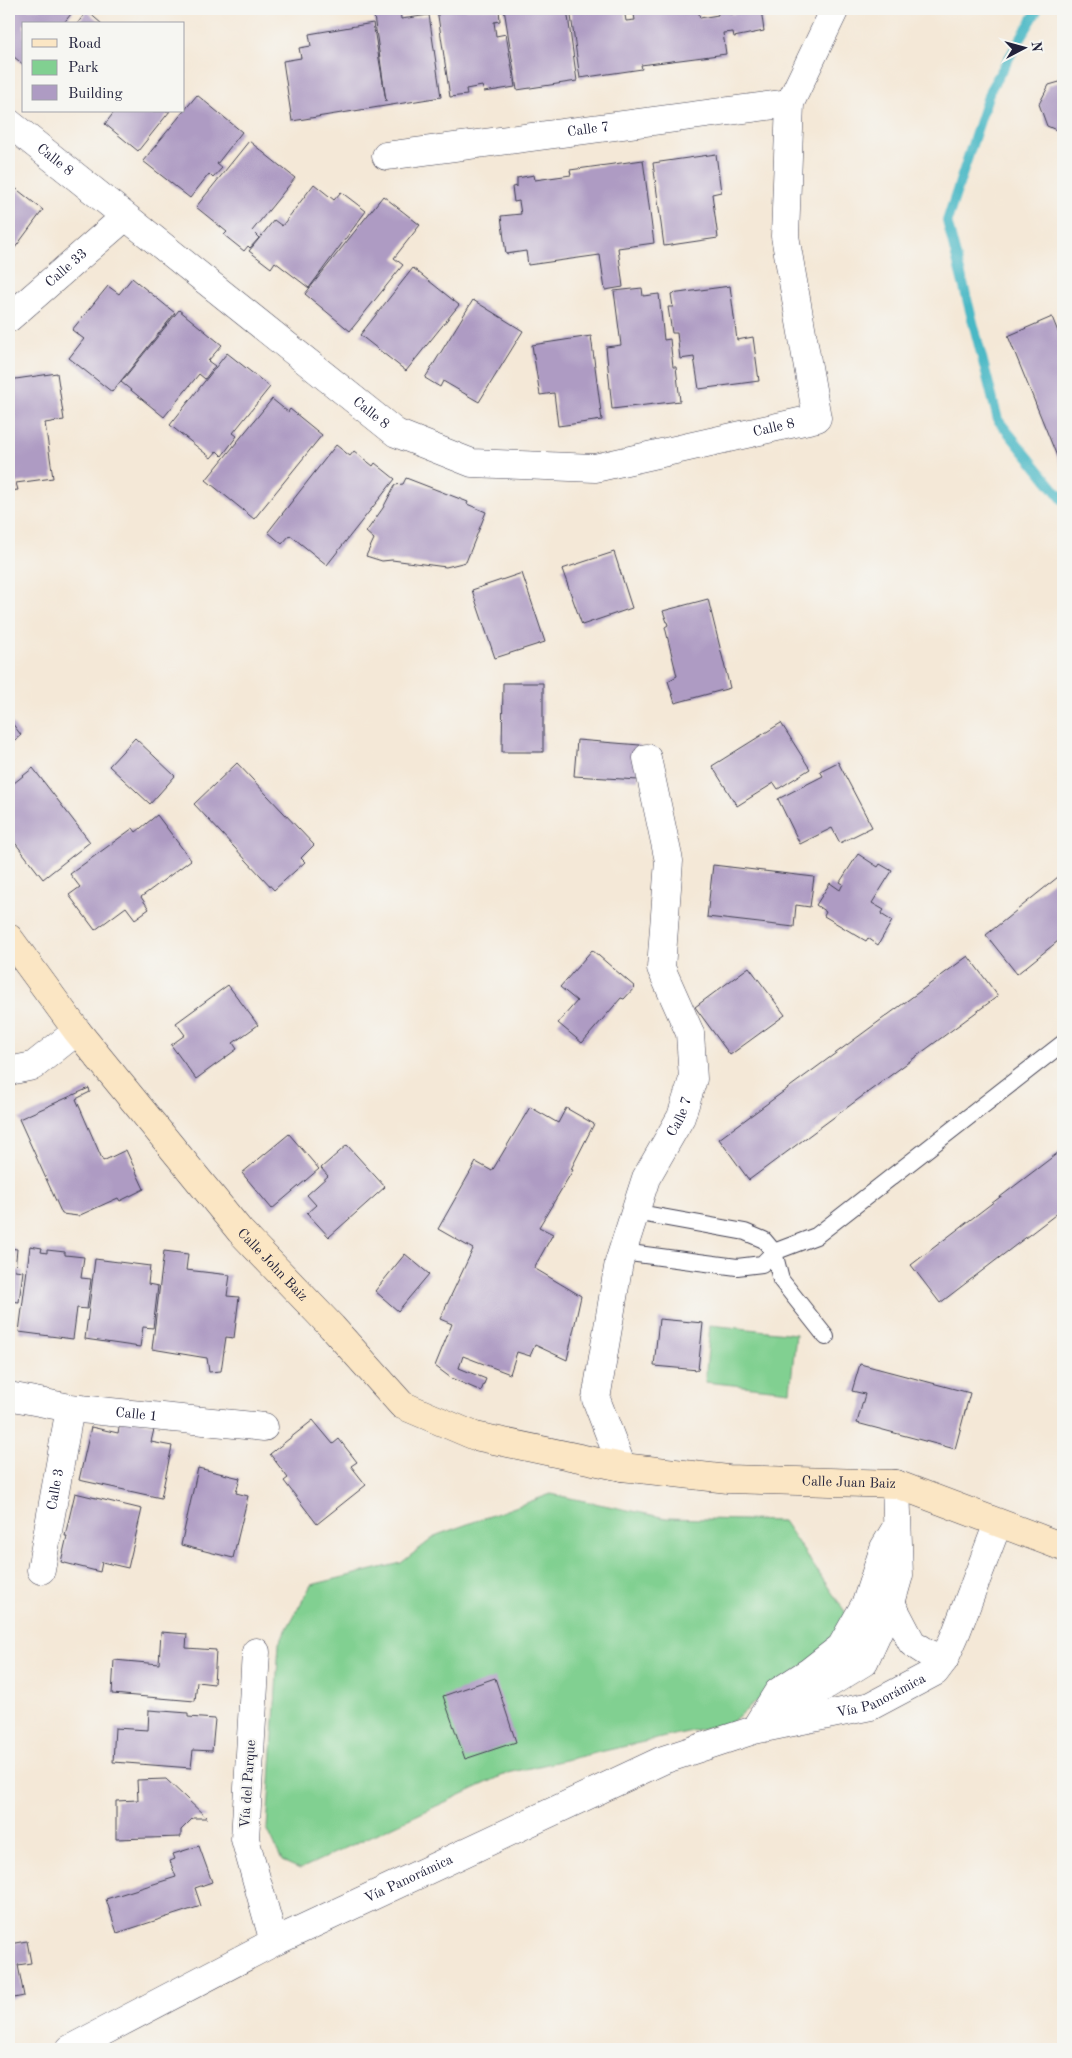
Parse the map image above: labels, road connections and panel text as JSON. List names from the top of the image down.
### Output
{
  "streets": {
    "street": [
      "Calle 7",
      "Calle 8",
      "Calle 33",
      "Calle John Baiz",
      "Calle 1",
      "Calle Juan Baiz",
      "Calle 3",
      "Vía Panorámica",
      "Vía del Parque"
    ]
  },
  "crossings": [
    ["Calle 7", "Calle 8"],
    ["Calle 7", "Calle John Baiz"],
    ["Calle 7", "Calle Juan Baiz"],
    ["Calle 8", "Calle 33"],
    ["Calle John Baiz", "Calle Juan Baiz"],
    ["Calle 1", "Calle 3"],
    ["Calle Juan Baiz", "Vía Panorámica"],
    ["Vía Panorámica", "Vía del Parque"]
  ],
  "legend": ["Road", "Park", "Building"],
  "north": "right"
}
